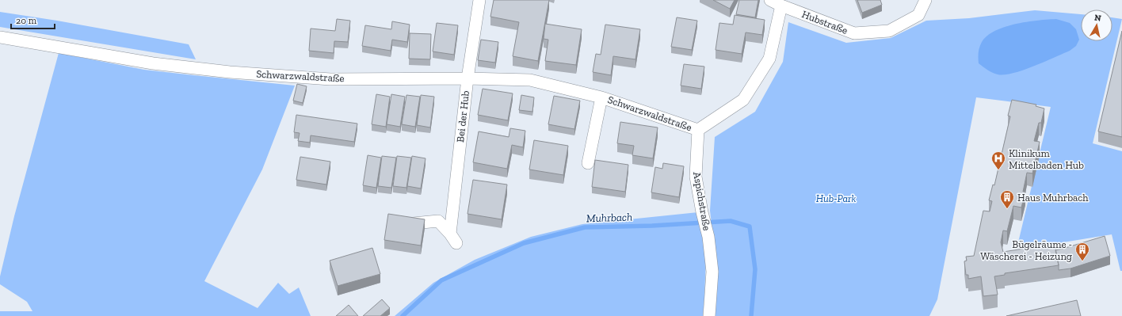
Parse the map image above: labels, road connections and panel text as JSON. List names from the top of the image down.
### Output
{
  "streets": {
    "street": [
      "Hubstraße",
      "Schwarzwaldstraße",
      "Bei der Hub",
      "Aspichstraße"
    ]
  },
  "crossings": [
    ["Schwarzwaldstraße", "Bei der Hub"],
    ["Schwarzwaldstraße", "Aspichstraße"]
  ],
  "water": ["Muhrbach"],
  "parks": ["Hub-Park"],
  "places": {
    "hospital": ["Klinikum Mittelbaden Hub"],
    "building": ["Haus Muhrbach", "Bügelräume - Wäscherei - Heizung"]
  },
  "scale_bar": "20 m",
  "north": "top"
}
